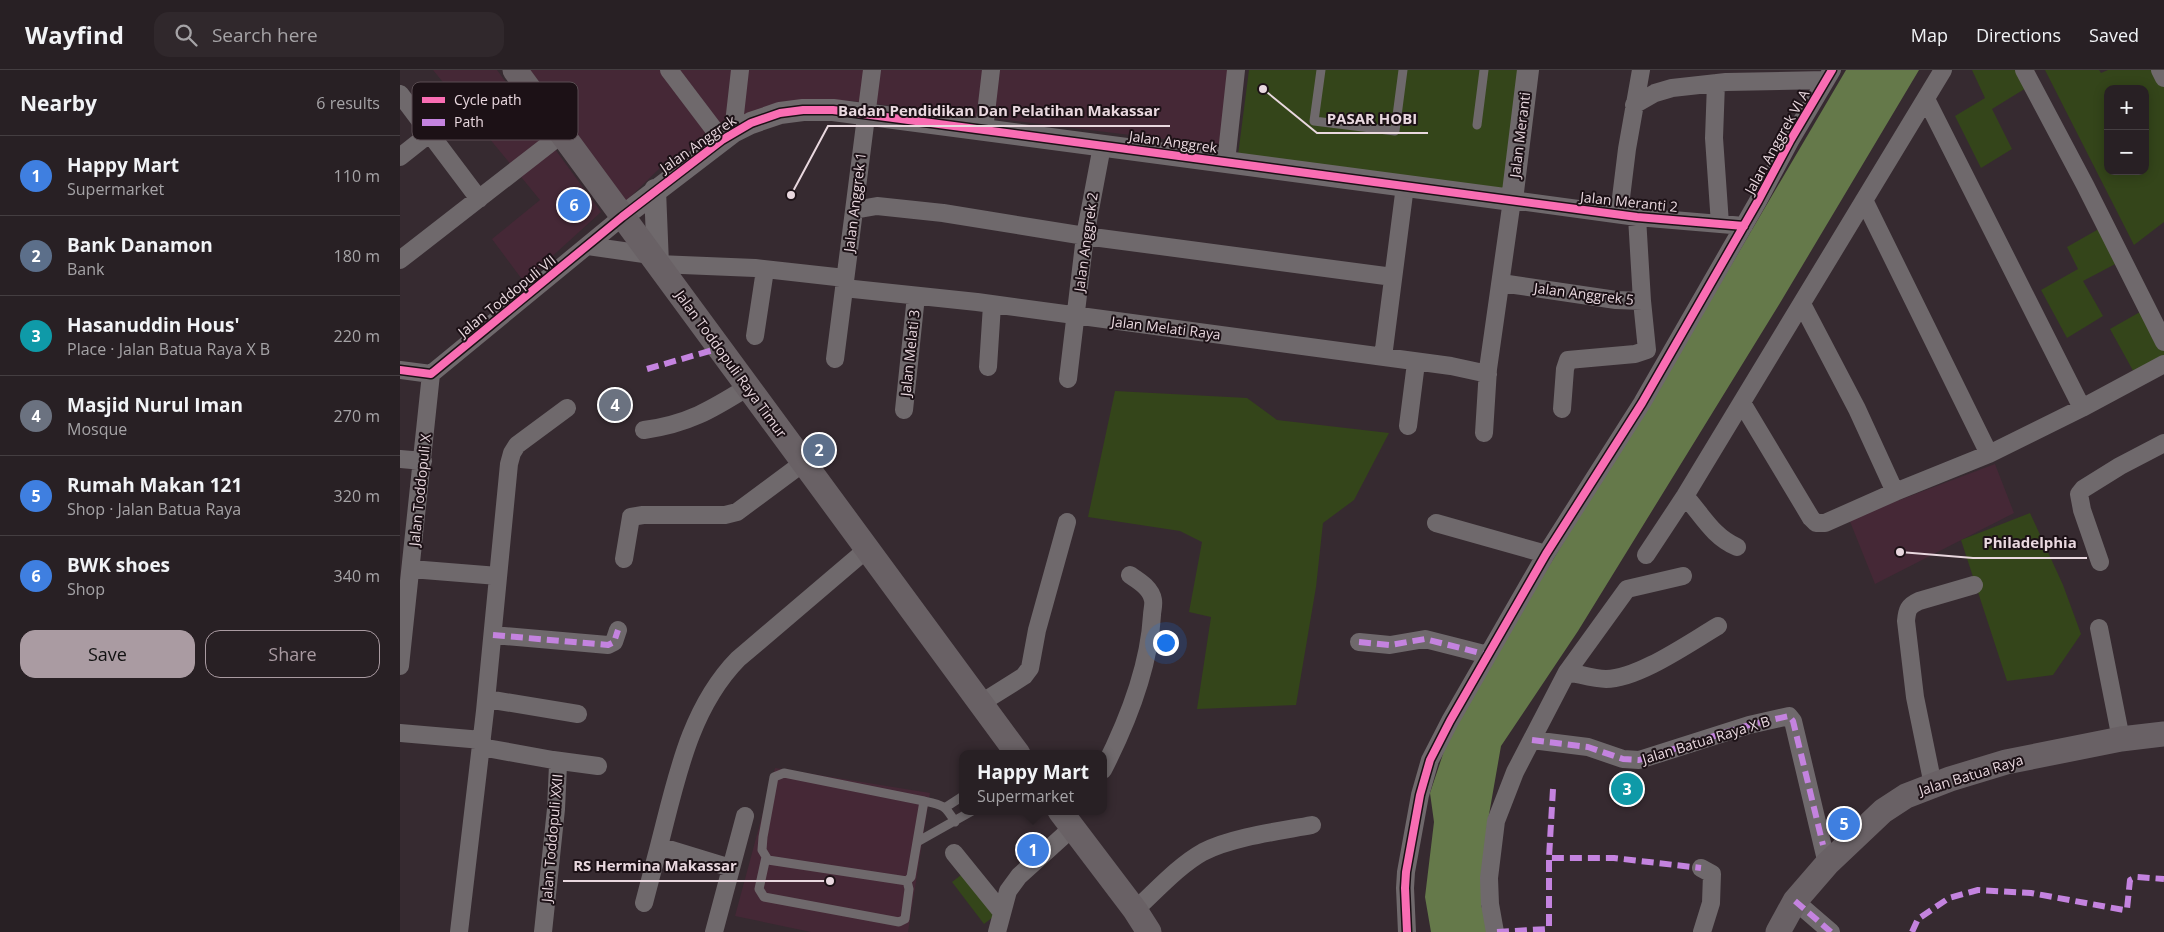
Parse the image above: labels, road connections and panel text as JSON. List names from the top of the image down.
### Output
{
  "streets": {
    "main road": ["Jalan Toddopuli Raya Timur", "Jalan Batua Raya"],
    "street": [
      "Jalan Meranti",
      "Jalan Anggrek",
      "Jalan Anggrek VI A",
      "Jalan Anggrek 1",
      "Jalan Meranti 2",
      "Jalan Anggrek 2",
      "Jalan Anggrek 5",
      "Jalan Toddopuli VII",
      "Jalan Melati Raya",
      "Jalan Melati 3",
      "Jalan Toddopuli X",
      "Jalan Batua Raya X B",
      "Jalan Toddopuli XXII"
    ]
  },
  "crossings": [
    ["Jalan Meranti", "Jalan Anggrek"],
    ["Jalan Meranti", "Jalan Meranti 2"],
    ["Jalan Anggrek", "Jalan Anggrek 1"],
    ["Jalan Anggrek", "Jalan Meranti 2"],
    ["Jalan Anggrek", "Jalan Anggrek 2"],
    ["Jalan Anggrek", "Jalan Toddopuli VII"],
    ["Jalan Anggrek", "Jalan Toddopuli Raya Timur"],
    ["Jalan Anggrek VI A", "Jalan Meranti 2"],
    ["Jalan Anggrek 1", "Jalan Melati Raya"],
    ["Jalan Meranti 2", "Jalan Anggrek 5"],
    ["Jalan Anggrek 2", "Jalan Melati Raya"],
    ["Jalan Toddopuli VII", "Jalan Melati Raya"],
    ["Jalan Toddopuli VII", "Jalan Toddopuli Raya Timur"],
    ["Jalan Toddopuli VII", "Jalan Toddopuli X"],
    ["Jalan Melati Raya", "Jalan Melati 3"],
    ["Jalan Melati Raya", "Jalan Toddopuli Raya Timur"],
    ["Jalan Batua Raya X B", "Jalan Batua Raya"]
  ],
  "places": [
    "PASAR HOBI",
    "Badan Pendidikan Dan Pelatihan Makassar",
    "Philadelphia",
    "RS Hermina Makassar"
  ],
  "legend": ["Cycle path", "Path"],
  "page": {
    "header": "Wayfind",
    "search": "Search here",
    "nav": ["Map", "Directions", "Saved"],
    "heading": ["Nearby", "6 results"],
    "map_buttons": ["+", "−"],
    "list": [
      {
        "mark": "1",
        "name": "Happy Mart",
        "note": "Supermarket",
        "value": "110 m"
      },
      {
        "mark": "2",
        "name": "Bank Danamon",
        "note": "Bank",
        "value": "180 m"
      },
      {
        "mark": "3",
        "name": "Hasanuddin Hous'",
        "note": "Place · Jalan Batua Raya X B",
        "value": "220 m"
      },
      {
        "mark": "4",
        "name": "Masjid Nurul Iman",
        "note": "Mosque",
        "value": "270 m"
      },
      {
        "mark": "5",
        "name": "Rumah Makan 121",
        "note": "Shop · Jalan Batua Raya",
        "value": "320 m"
      },
      {
        "mark": "6",
        "name": "BWK shoes",
        "note": "Shop",
        "value": "340 m"
      }
    ],
    "pins": [
      "6",
      "4",
      "2",
      "3",
      "5",
      "1"
    ],
    "buttons": ["Save", "Share"],
    "popup": ["Happy Mart", "Supermarket"]
  }
}
